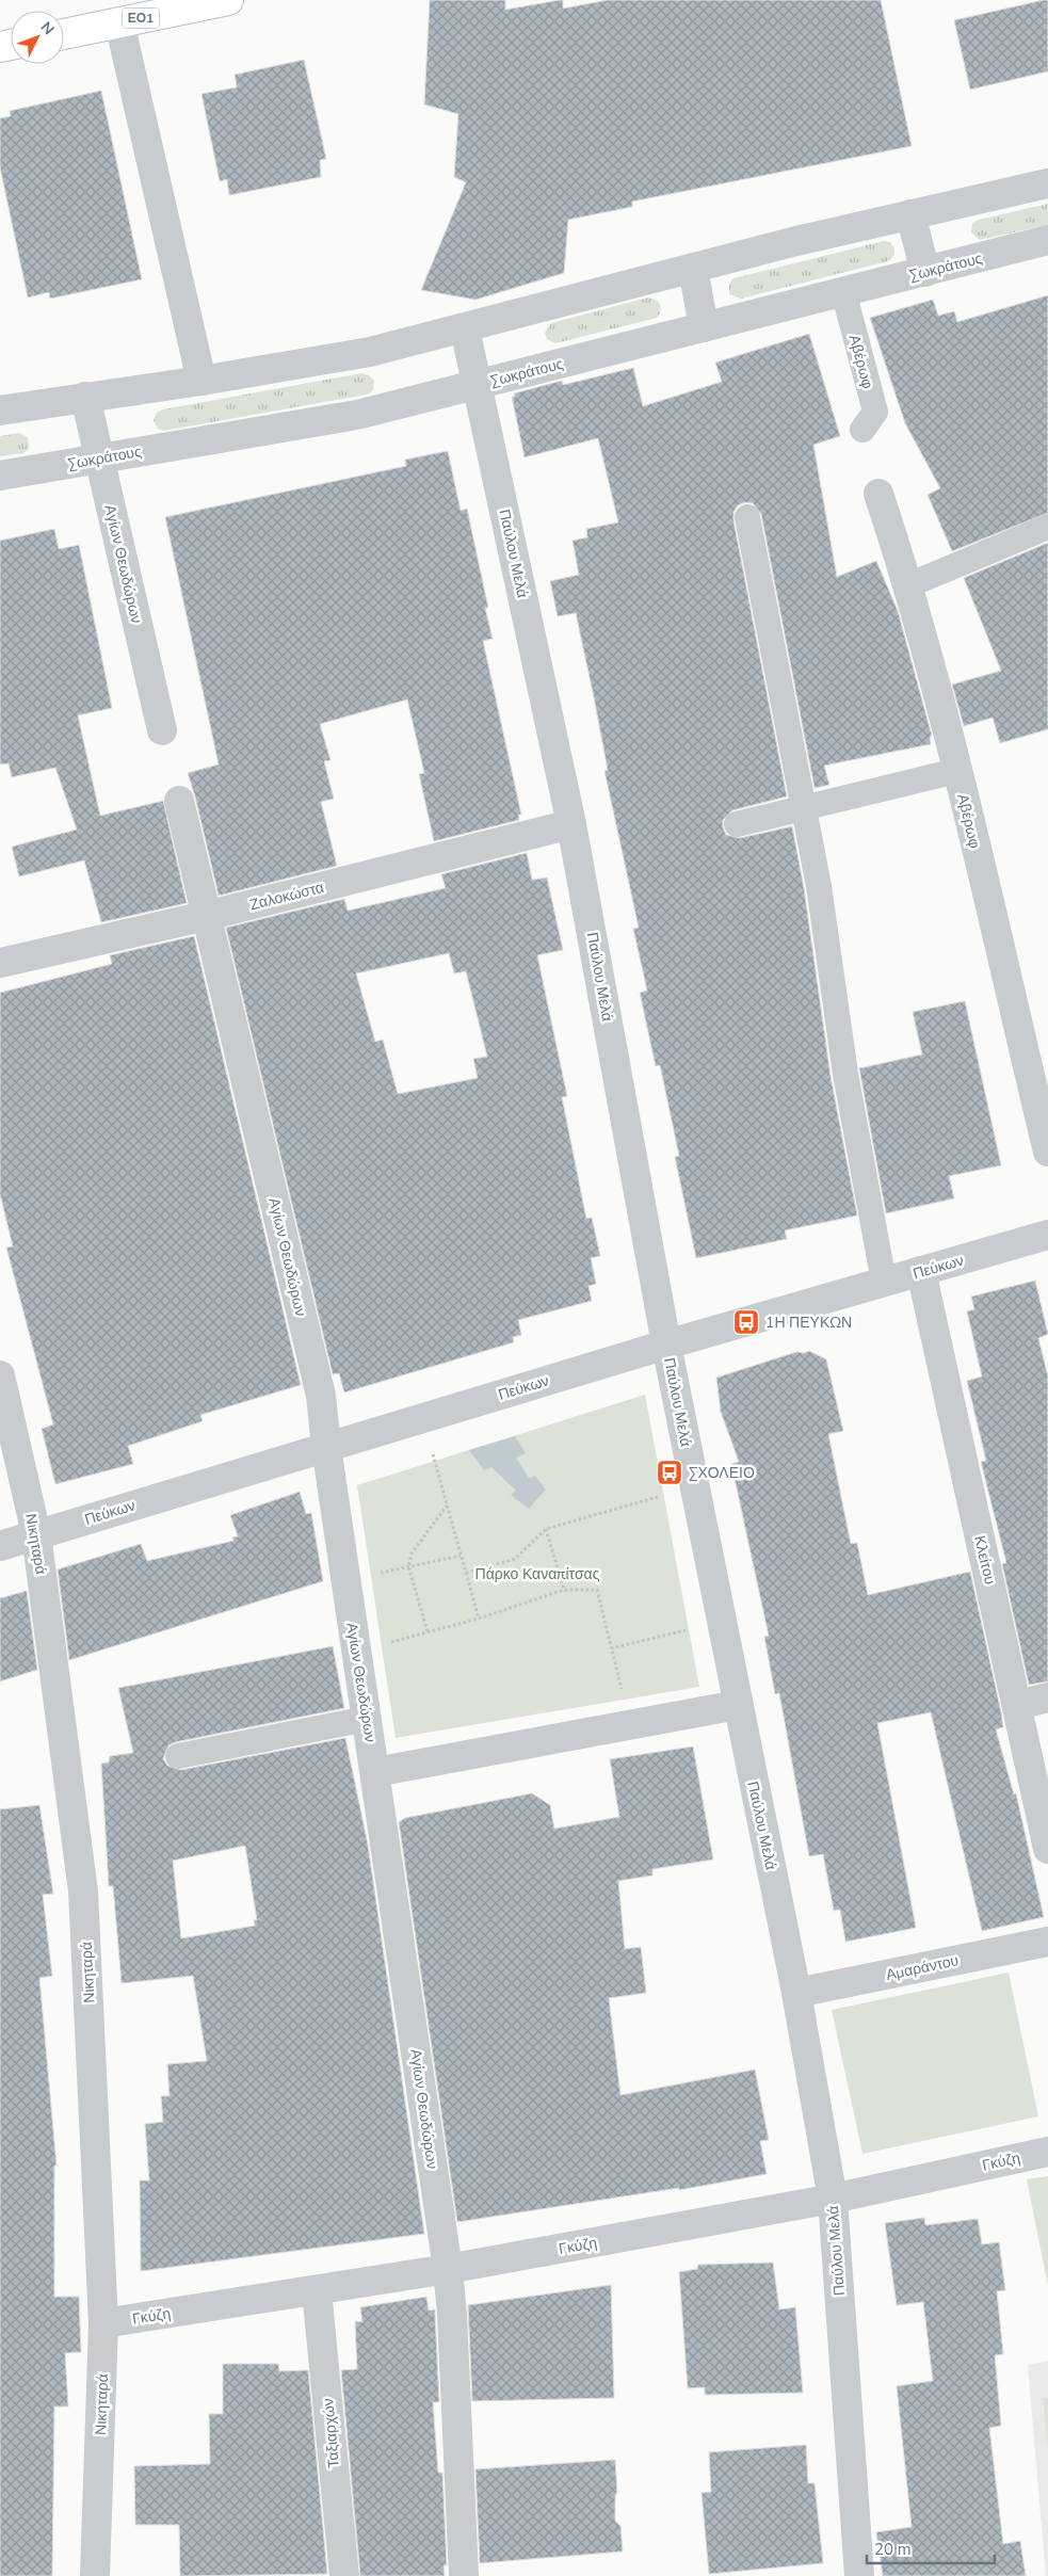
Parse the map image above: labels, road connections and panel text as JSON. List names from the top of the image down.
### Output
{
  "streets": {
    "main road": ["ΕΟ1"],
    "street": [
      "Σωκράτους",
      "Αβέρωφ",
      "Παύλου Μελά",
      "Αγίων Θεωδώρων",
      "Ζαλοκώστα",
      "Πεύκων",
      "Νικηταρά",
      "Κλείτου",
      "Αμαράντου",
      "Γκύζη",
      "Ταξιαρχών"
    ]
  },
  "crossings": [
    ["Σωκράτους", "Αβέρωφ"],
    ["Σωκράτους", "Παύλου Μελά"],
    ["Σωκράτους", "Αγίων Θεωδώρων"],
    ["Παύλου Μελά", "Ζαλοκώστα"],
    ["Παύλου Μελά", "Πεύκων"],
    ["Παύλου Μελά", "Αμαράντου"],
    ["Παύλου Μελά", "Γκύζη"],
    ["Αγίων Θεωδώρων", "Ζαλοκώστα"],
    ["Αγίων Θεωδώρων", "Πεύκων"],
    ["Αγίων Θεωδώρων", "Γκύζη"],
    ["Πεύκων", "Νικηταρά"],
    ["Πεύκων", "Κλείτου"],
    ["Νικηταρά", "Γκύζη"],
    ["Γκύζη", "Ταξιαρχών"]
  ],
  "parks": ["Πάρκο Καναπίτσας"],
  "places": {
    "bus stop": ["1Η ΠΕΥΚΩΝ", "ΣΧΟΛΕΙΟ"]
  },
  "scale_bar": "20 m",
  "north": "top right"
}
